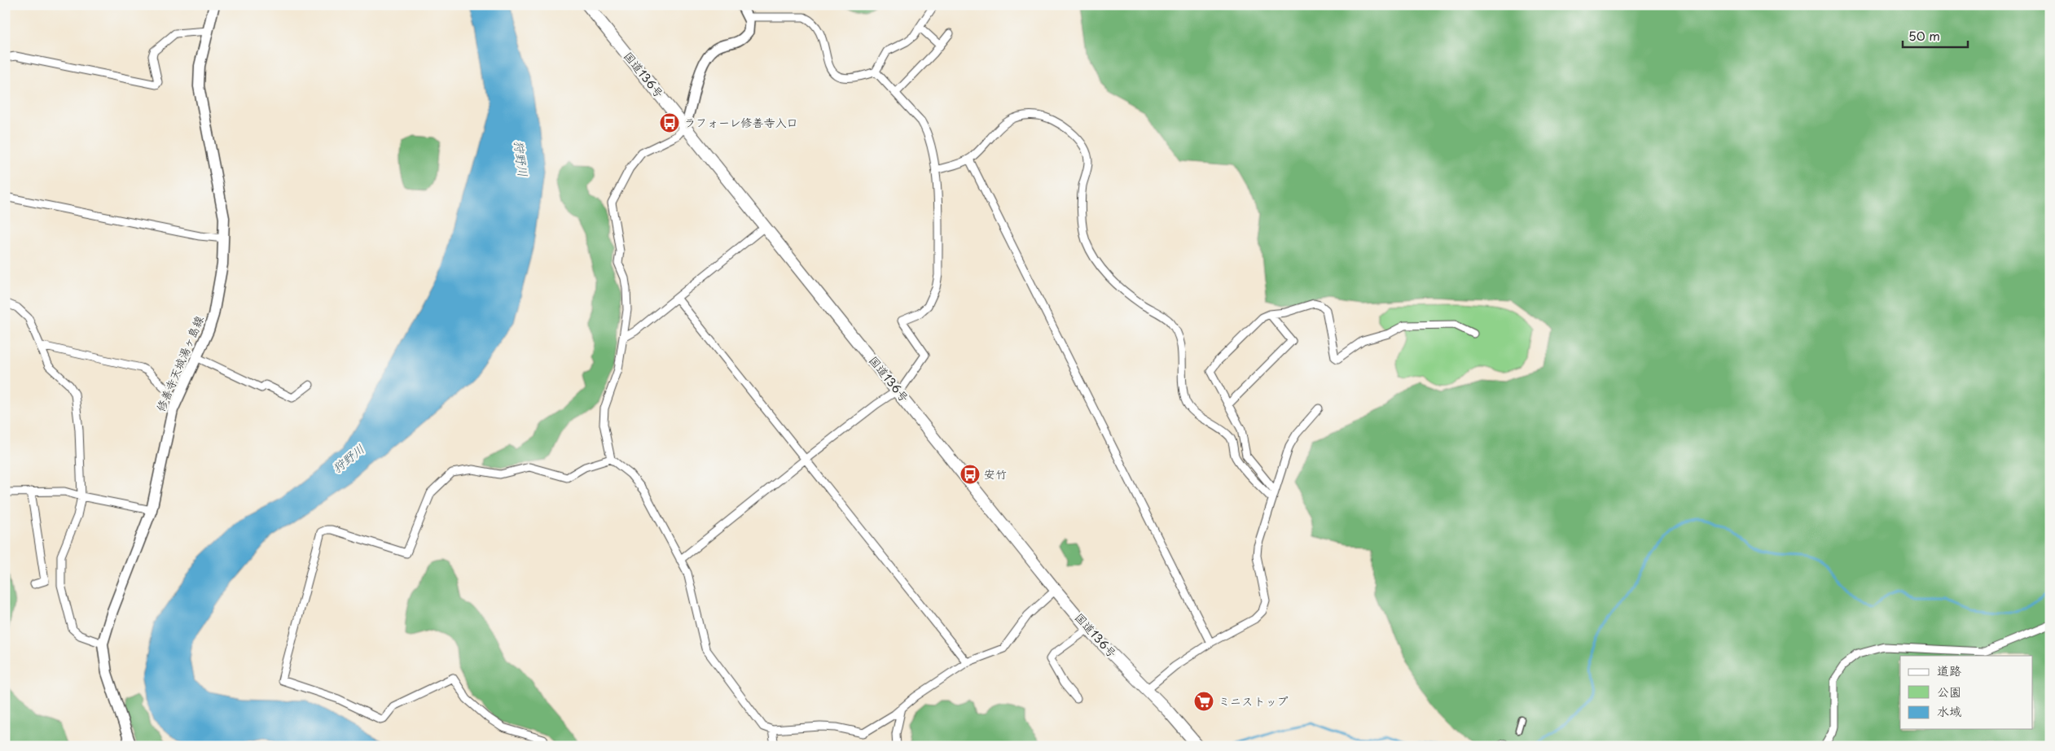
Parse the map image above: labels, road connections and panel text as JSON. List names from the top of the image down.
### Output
{
  "streets": {
    "highway": ["国道136号"],
    "main road": ["修善寺天城湯ヶ島線"]
  },
  "water": ["狩野川"],
  "places": {
    "bus stop": ["ラフォーレ修善寺入口", "安竹"],
    "supermarket": ["ミニストップ"]
  },
  "legend": ["道路", "公園", "水域"],
  "scale_bar": "50 m"
}
